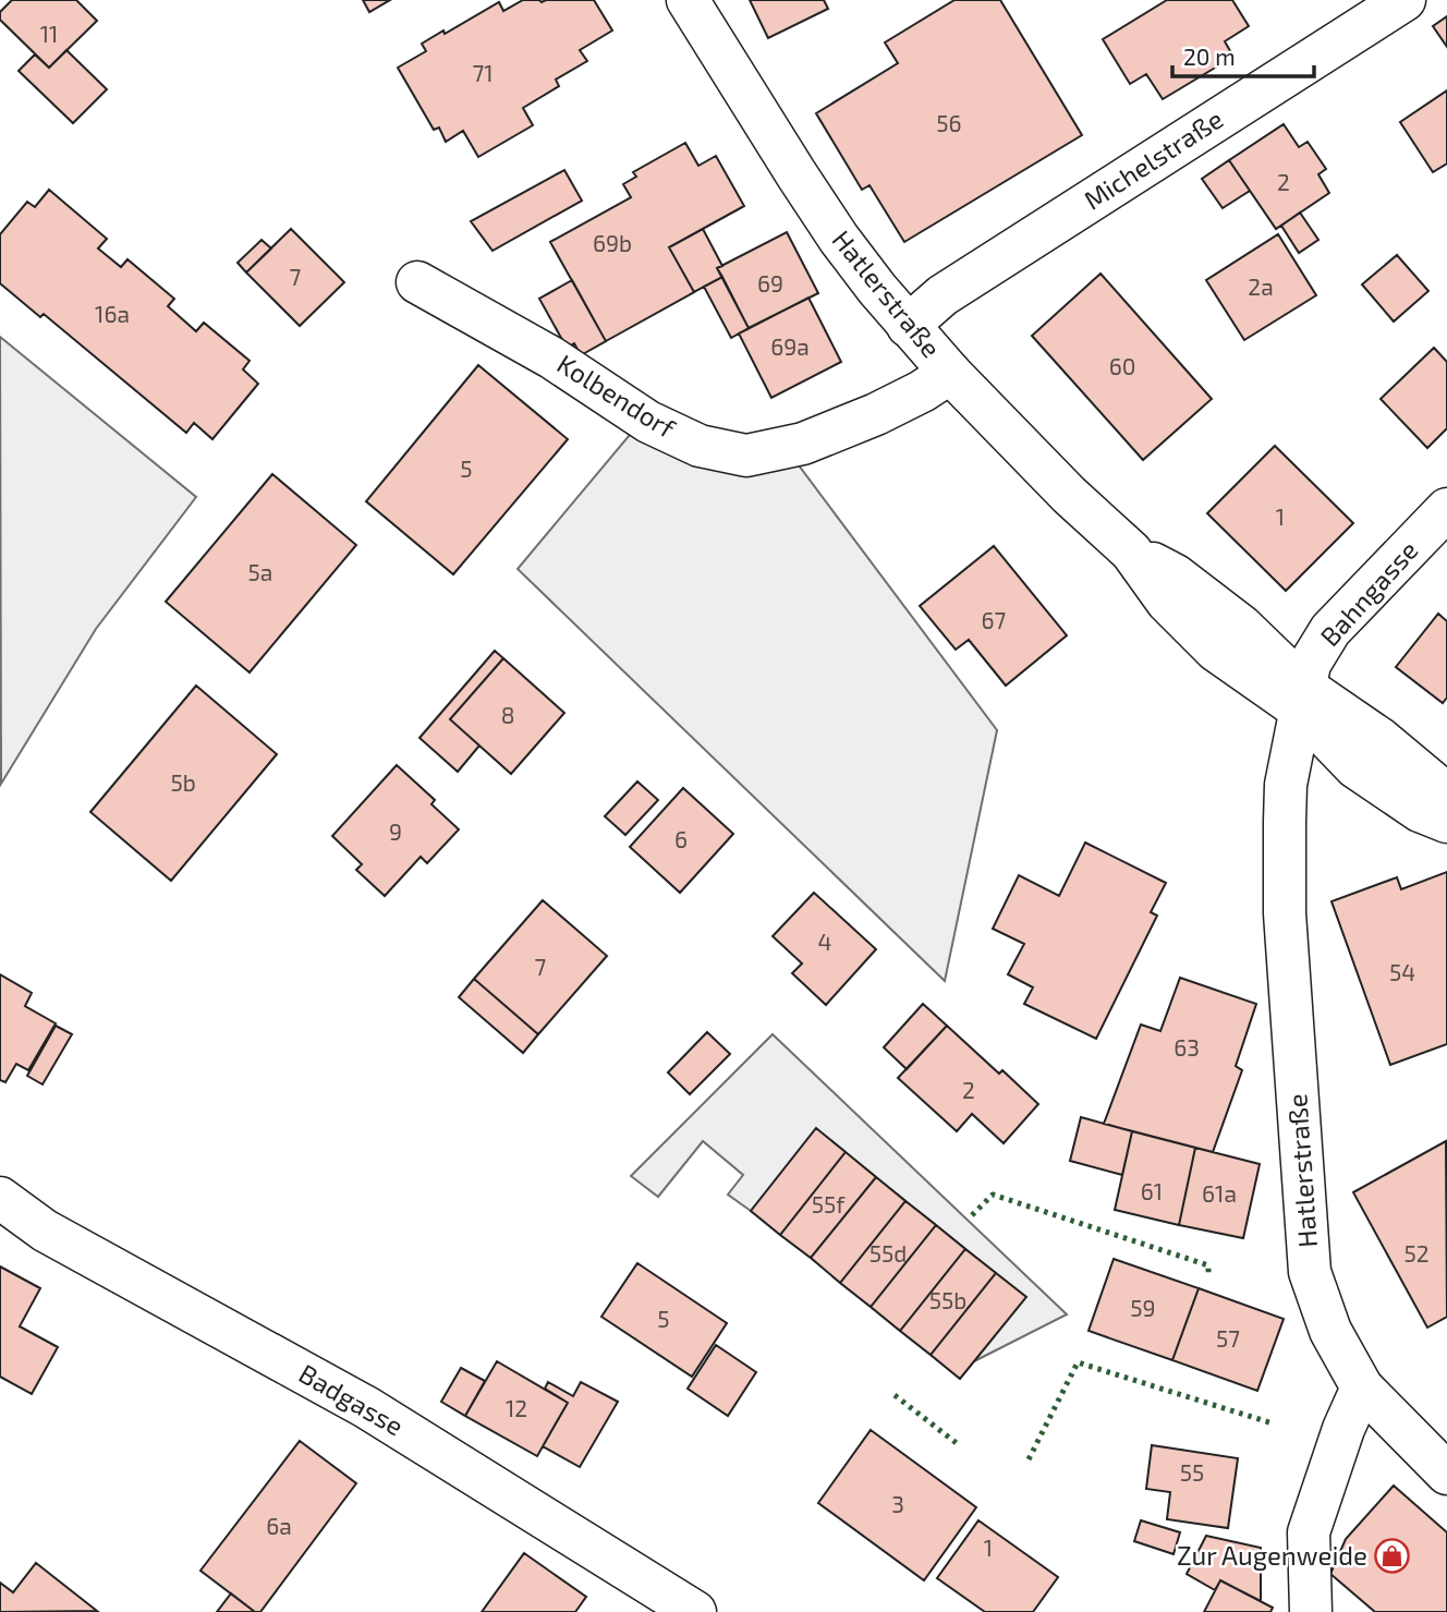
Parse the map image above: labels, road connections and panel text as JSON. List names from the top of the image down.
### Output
{
  "streets": {
    "street": [
      "Michelstraße",
      "Hatlerstraße",
      "Kolbendorf",
      "Bahngasse",
      "Badgasse"
    ]
  },
  "crossings": [
    ["Michelstraße", "Hatlerstraße"],
    ["Hatlerstraße", "Kolbendorf"],
    ["Hatlerstraße", "Bahngasse"]
  ],
  "places": {
    "shop": ["Zur Augenweide"]
  },
  "house_numbers": [
    "11",
    "71",
    "56",
    "2",
    "69b",
    "7",
    "69",
    "2a",
    "16a",
    "69a",
    "60",
    "5",
    "1",
    "5a",
    "67",
    "8",
    "5b",
    "9",
    "6",
    "4",
    "7",
    "54",
    "63",
    "2",
    "61",
    "61a",
    "55f",
    "55d",
    "52",
    "55b",
    "59",
    "5",
    "57",
    "12",
    "55",
    "3",
    "6a",
    "1"
  ],
  "scale_bar": "20 m"
}
